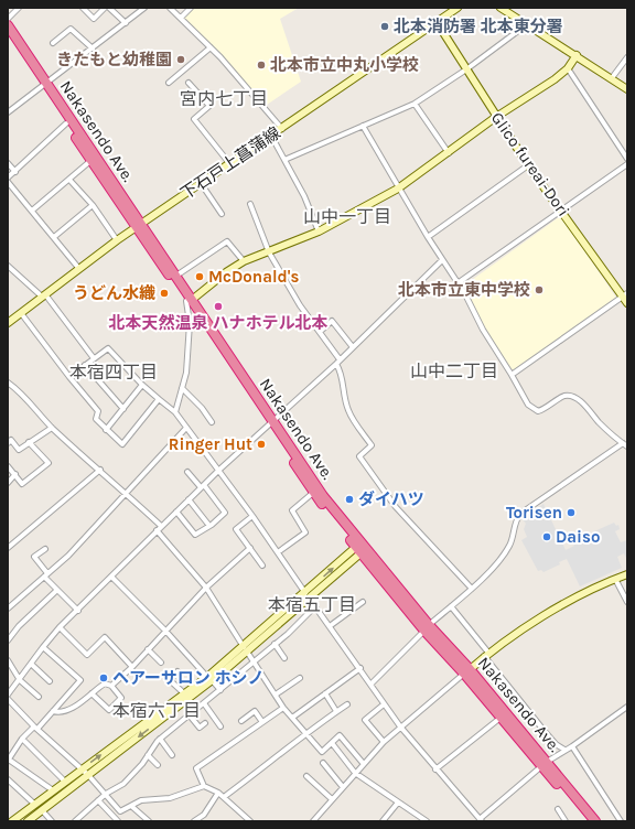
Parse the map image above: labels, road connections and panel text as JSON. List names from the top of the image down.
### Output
{
  "streets": {
    "highway": ["Nakasendo Ave."],
    "main road": ["下石戸上菖蒲線", "Glico fureai-Dori"]
  },
  "crossings": [
    ["Nakasendo Ave.", "下石戸上菖蒲線"],
    ["下石戸上菖蒲線", "Glico fureai-Dori"]
  ],
  "districts": [
    "宮内七丁目",
    "山中一丁目",
    "山中二丁目",
    "本宿四丁目",
    "本宿五丁目",
    "本宿六丁目"
  ],
  "places": [
    "北本消防署 北本東分署",
    "きたもと幼稚園",
    "北本市立中丸小学校",
    "McDonald's",
    "北本市立東中学校",
    "うどん水織",
    "北本天然温泉 ハナホテル北本",
    "Ringer Hut",
    "ダイハツ",
    "Torisen",
    "Daiso",
    "ヘアーサロン ホシノ"
  ]
}
